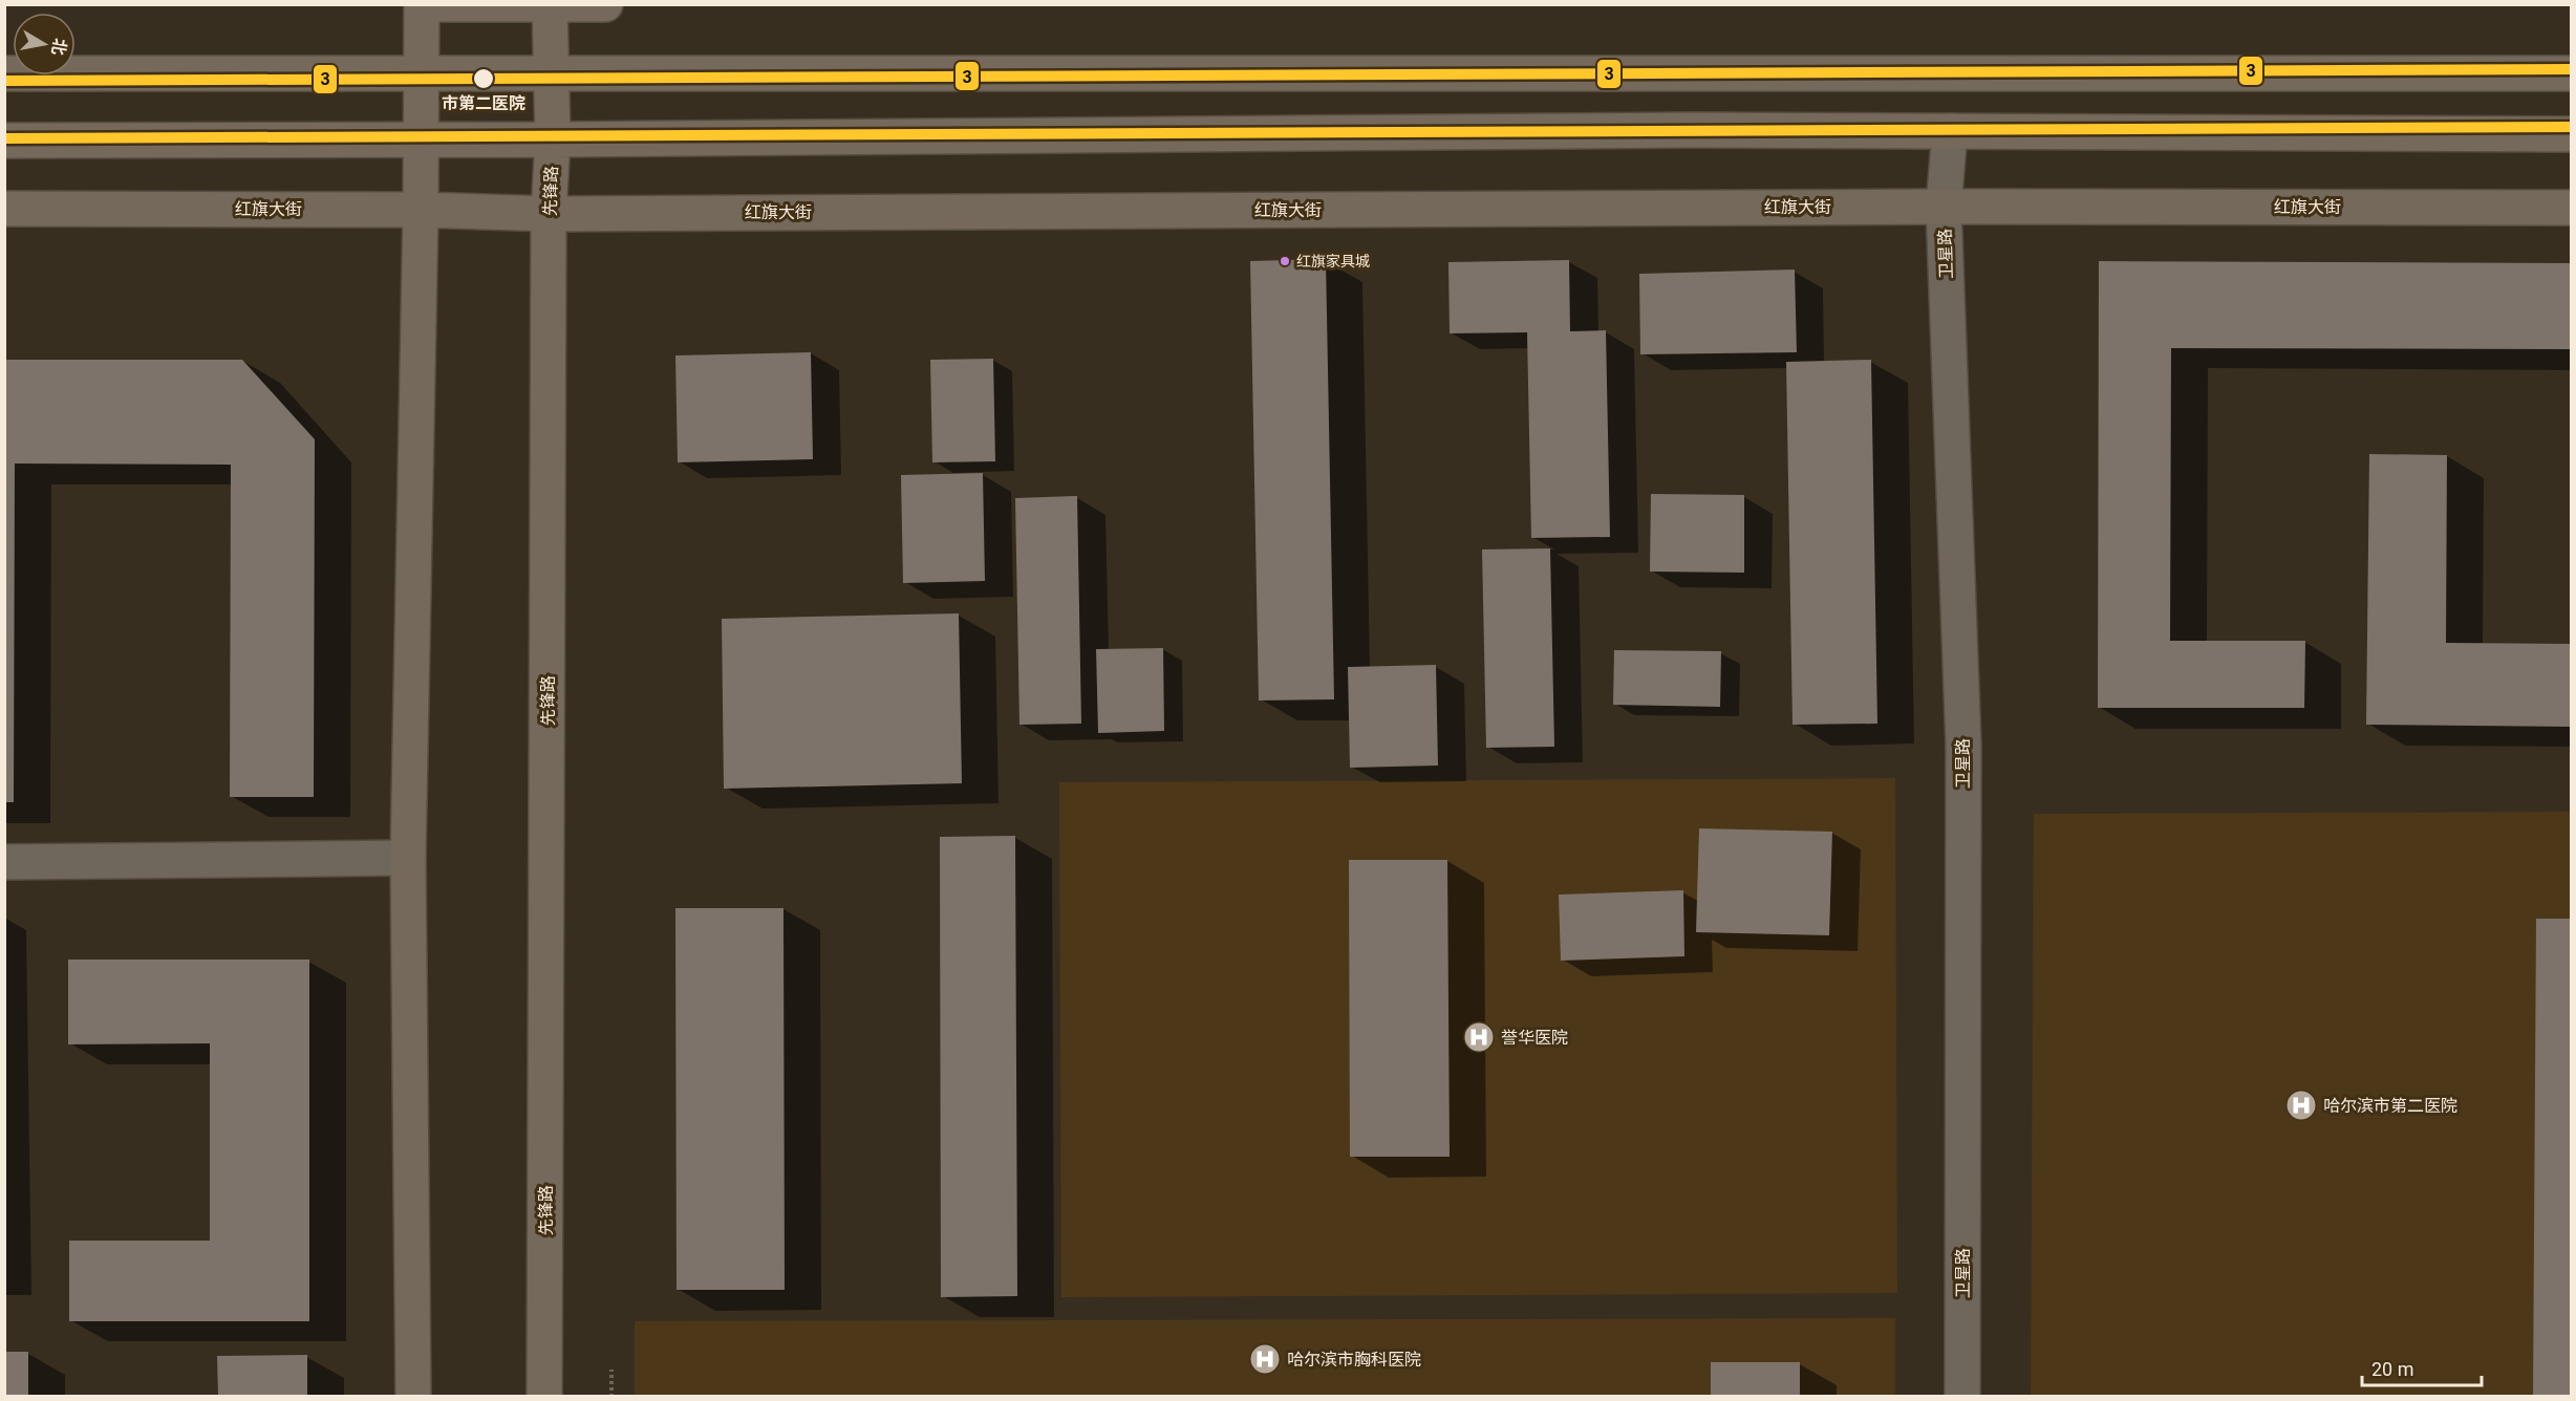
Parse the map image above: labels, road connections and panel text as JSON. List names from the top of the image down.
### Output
{
  "streets": {
    "main road": ["先锋路", "红旗大街"],
    "street": ["卫星路"]
  },
  "crossings": [
    ["先锋路", "红旗大街"],
    ["红旗大街", "卫星路"]
  ],
  "places": {
    "other": ["市第二医院", "红旗家具城"],
    "hospital": ["誉华医院", "哈尔滨市第二医院", "哈尔滨市胸科医院"]
  },
  "lines": ["transit line 3"],
  "scale_bar": "20 m",
  "north": "right"
}
